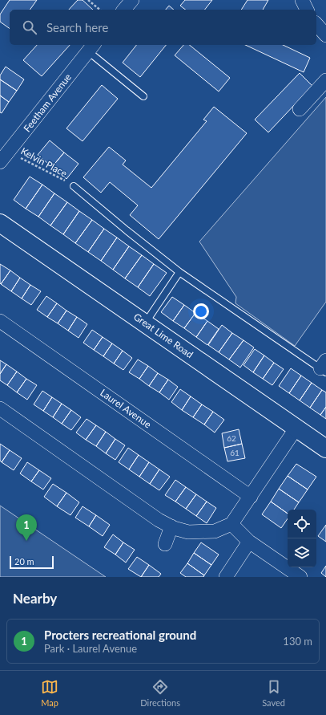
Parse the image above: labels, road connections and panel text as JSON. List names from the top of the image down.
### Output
{
  "streets": {
    "main road": ["Great Lime Road"],
    "street": ["Feetham Avenue", "Laurel Avenue"],
    "path": ["Kelvin Place"]
  },
  "crossings": [
    ["Feetham Avenue", "Kelvin Place"]
  ],
  "house_numbers": ["62", "61"],
  "scale_bar": "20 m",
  "page": {
    "search": "Search here",
    "pins": "1",
    "scale": "20 m",
    "heading": "Nearby",
    "list": [
      {
        "mark": "1",
        "name": "Procters recreational ground",
        "note": "Park · Laurel Avenue",
        "value": "130 m"
      }
    ],
    "nav": ["Map", "Directions", "Saved"]
  }
}
